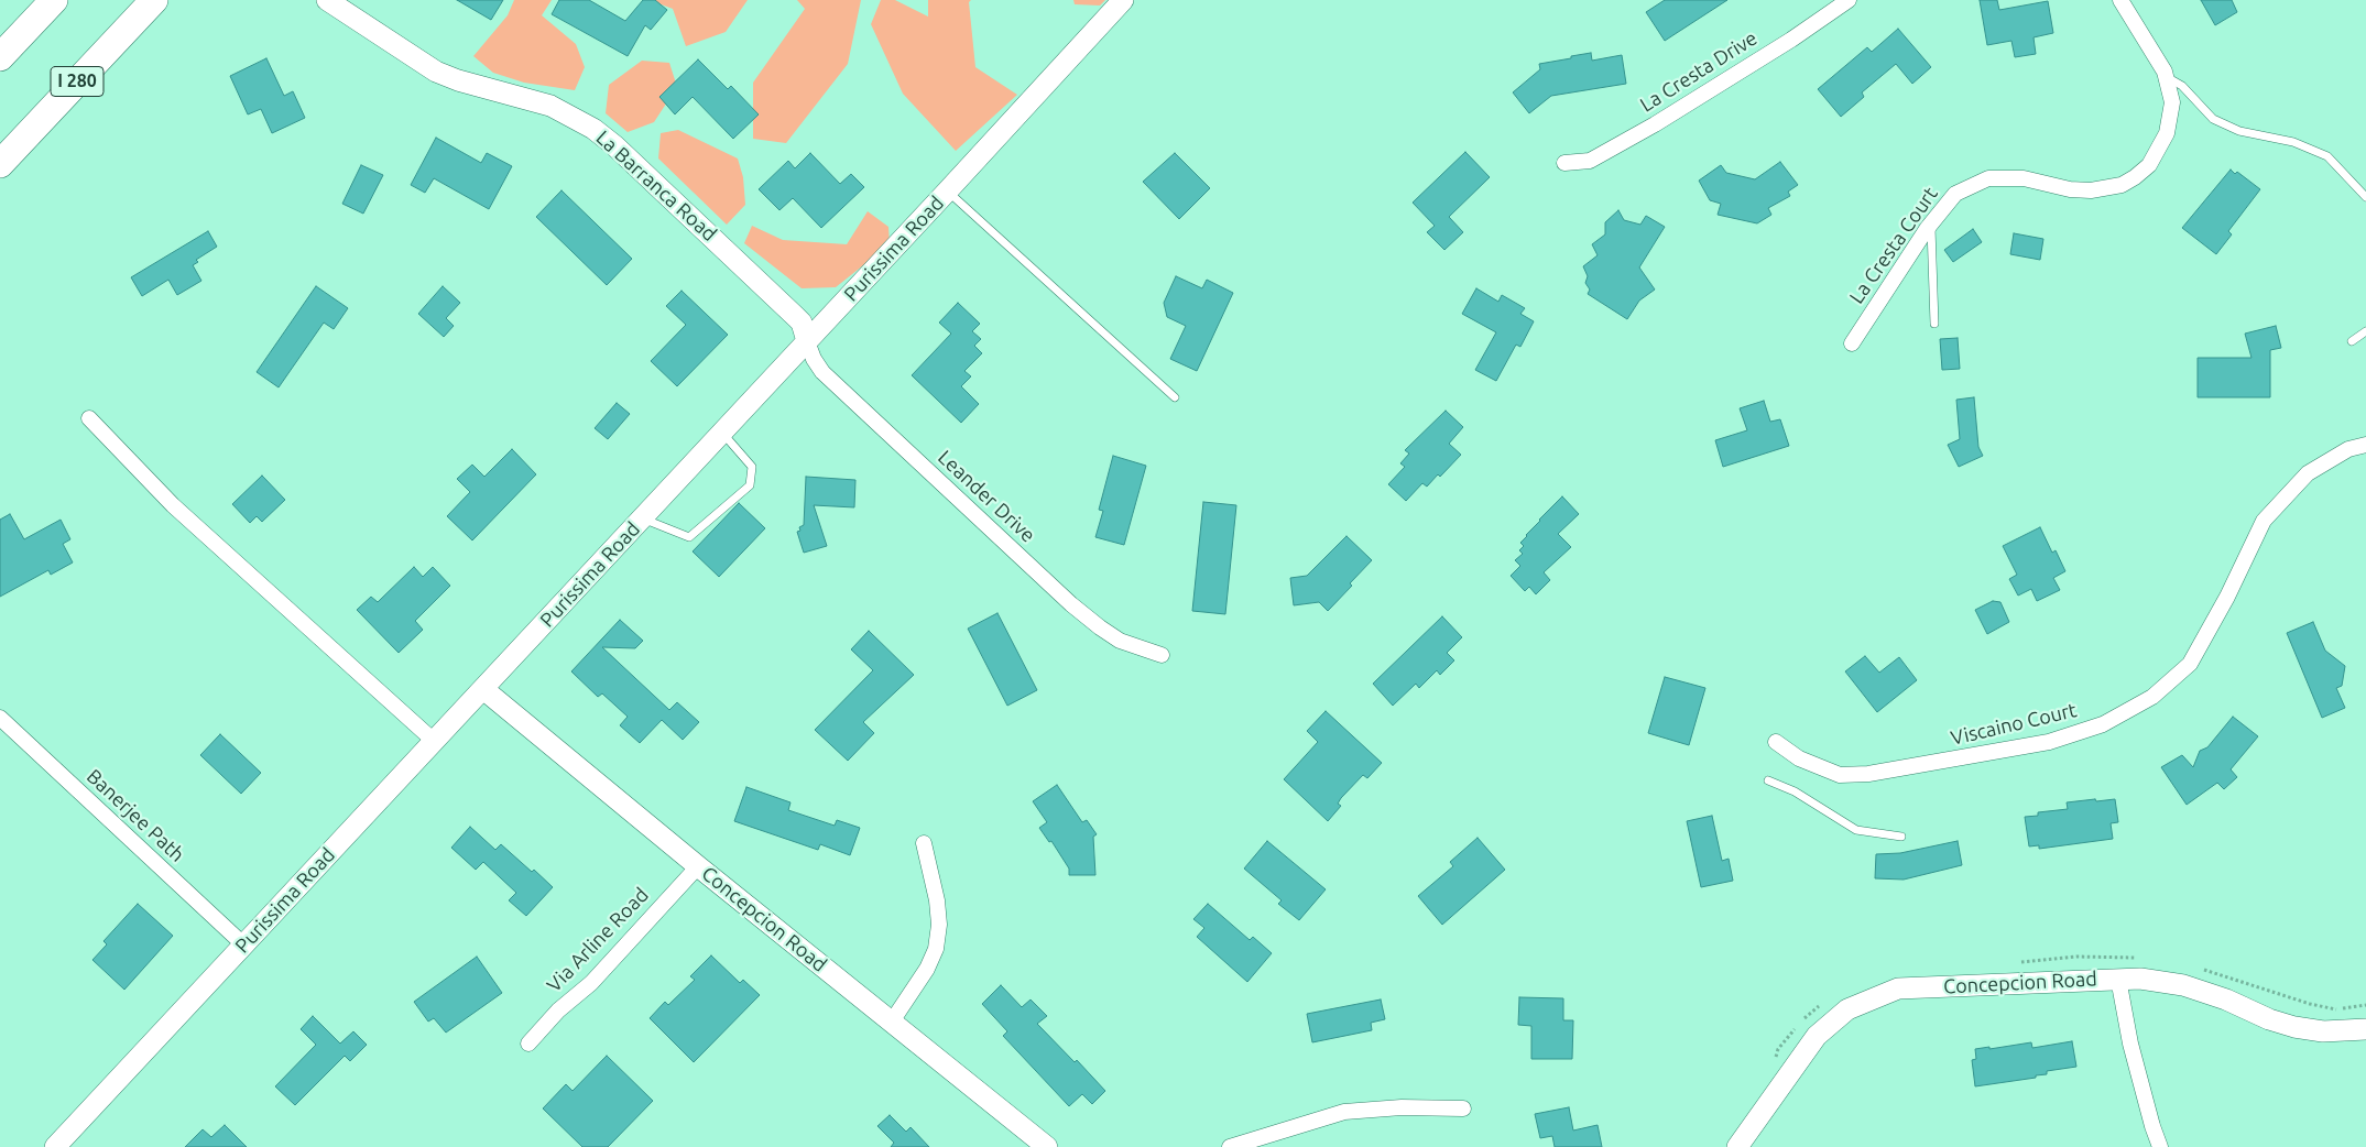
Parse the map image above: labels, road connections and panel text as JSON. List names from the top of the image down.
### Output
{
  "streets": {
    "highway": ["I 280"],
    "street": [
      "La Cresta Drive",
      "La Barranca Road",
      "La Cresta Court",
      "Purissima Road",
      "Leander Drive",
      "Viscaino Court",
      "Banerjee Path",
      "Concepcion Road",
      "Via Arline Road"
    ]
  },
  "crossings": [
    ["La Barranca Road", "Purissima Road"],
    ["La Barranca Road", "Leander Drive"],
    ["Purissima Road", "Leander Drive"],
    ["Purissima Road", "Banerjee Path"],
    ["Purissima Road", "Concepcion Road"],
    ["Concepcion Road", "Via Arline Road"]
  ]
}
